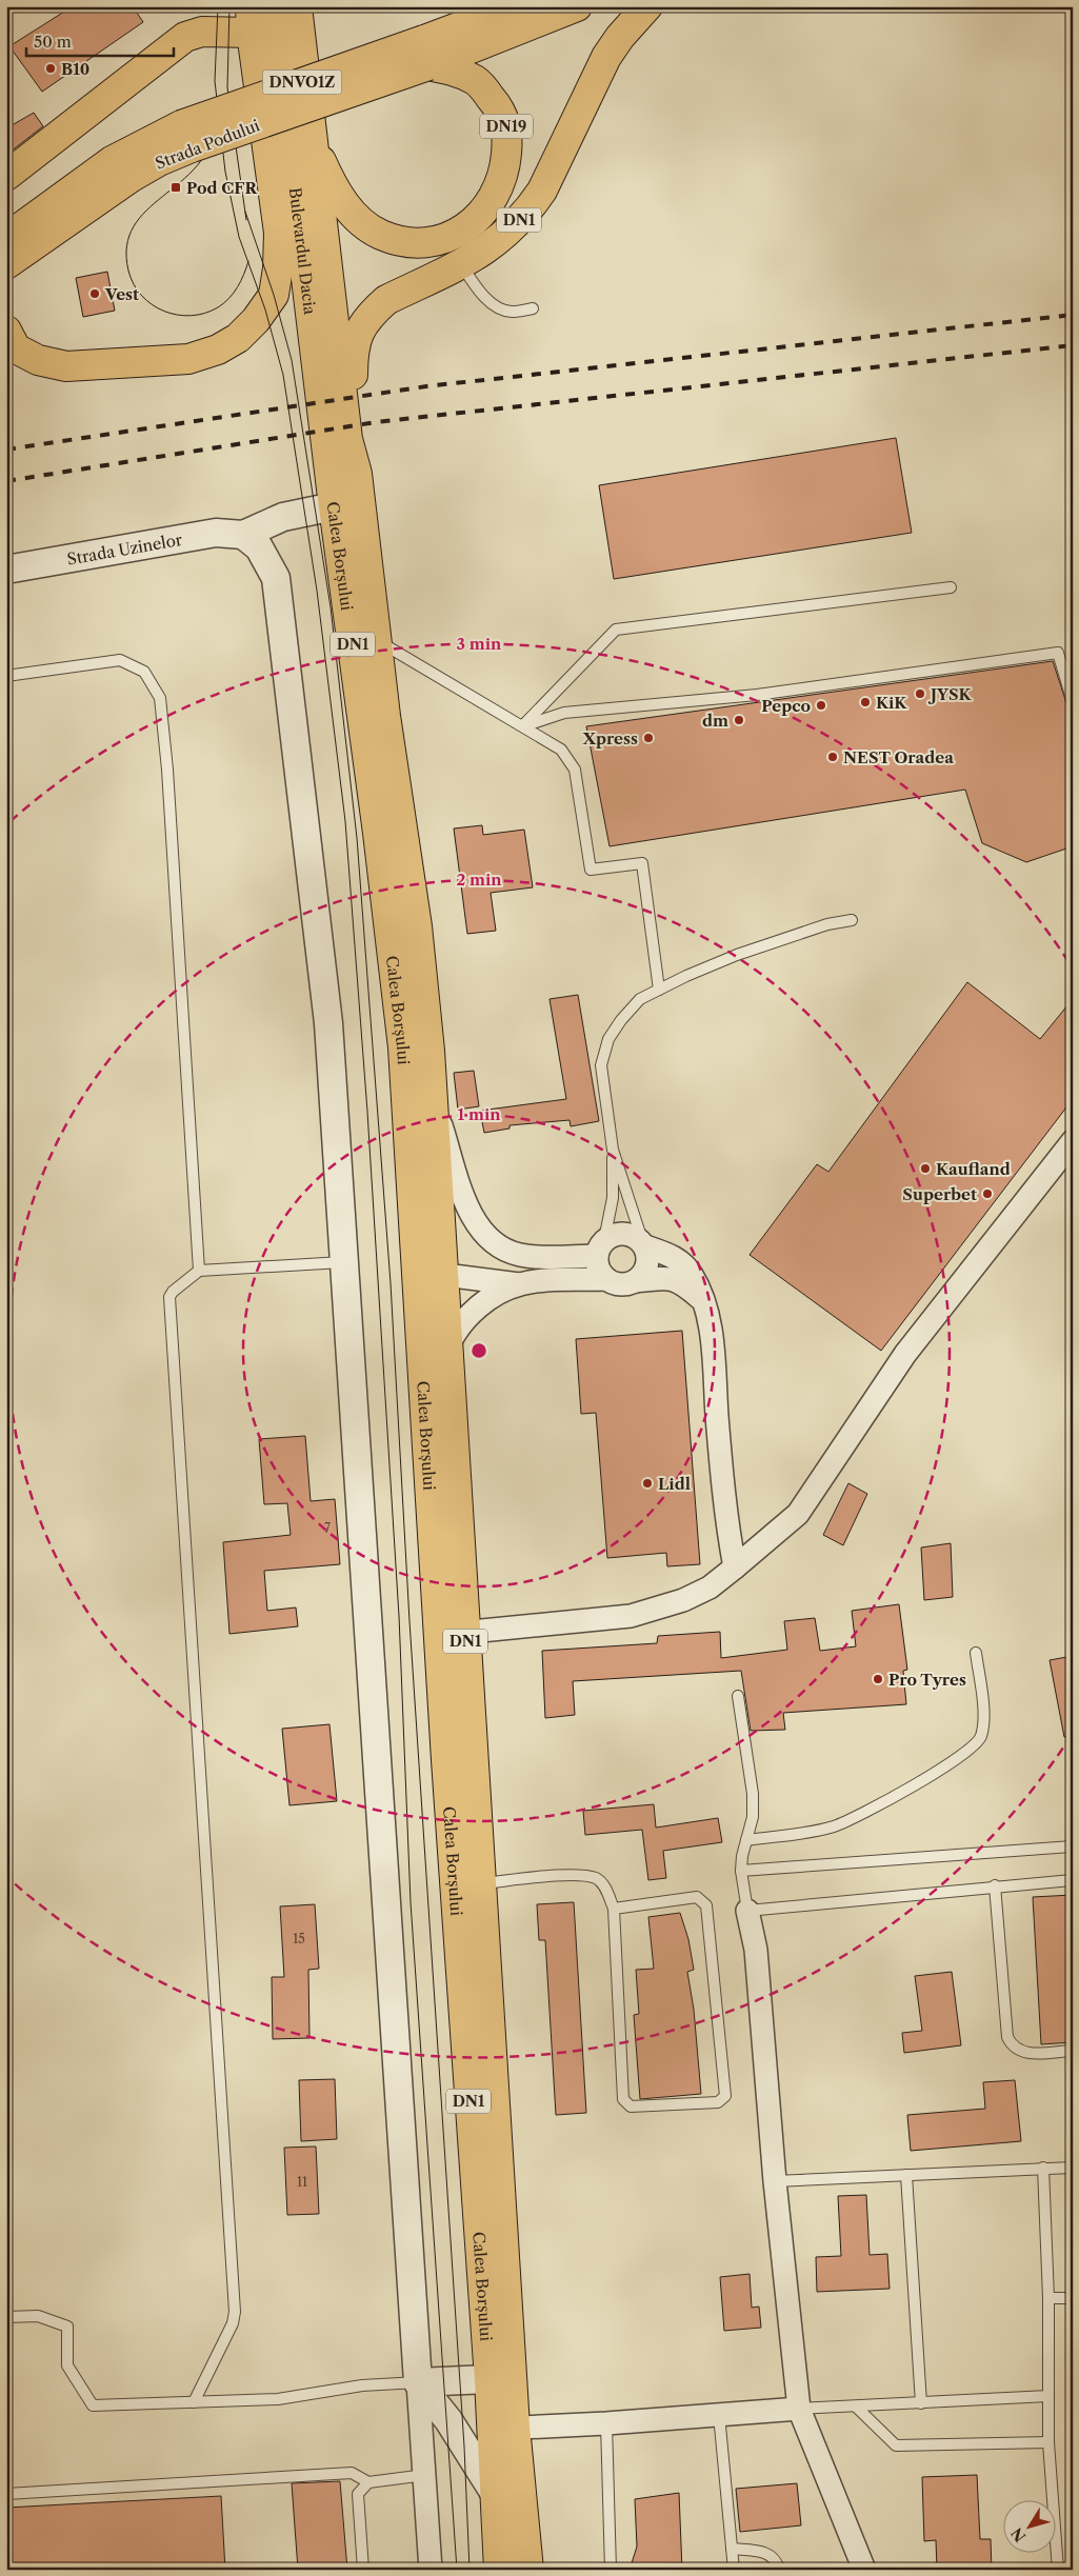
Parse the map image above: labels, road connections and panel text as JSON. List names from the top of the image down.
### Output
{
  "streets": {
    "main road": [
      "DNVO1Z",
      "DN19",
      "Strada Podului",
      "DN1",
      "Bulevardul Dacia",
      "Calea Borșului"
    ],
    "street": ["Strada Uzinelor"]
  },
  "crossings": [
    ["DNVO1Z", "DN19"],
    ["DNVO1Z", "Strada Podului"],
    ["DN19", "Strada Podului"],
    ["DN19", "DN1"],
    ["DN1", "Calea Borșului"],
    ["Bulevardul Dacia", "Calea Borșului"]
  ],
  "places": {
    "other": [
      "B10",
      "Vest",
      "JYSK",
      "KiK",
      "Pepco",
      "dm",
      "Xpress",
      "NEST Oradea",
      "Kaufland",
      "Superbet",
      "Lidl",
      "Pro Tyres"
    ],
    "transit": ["Pod CFR"]
  },
  "house_numbers": ["7", "15", "11"],
  "scale_bar": "50 m",
  "north": "bottom left",
  "rings": ["3 min", "2 min", "1 min"]
}
